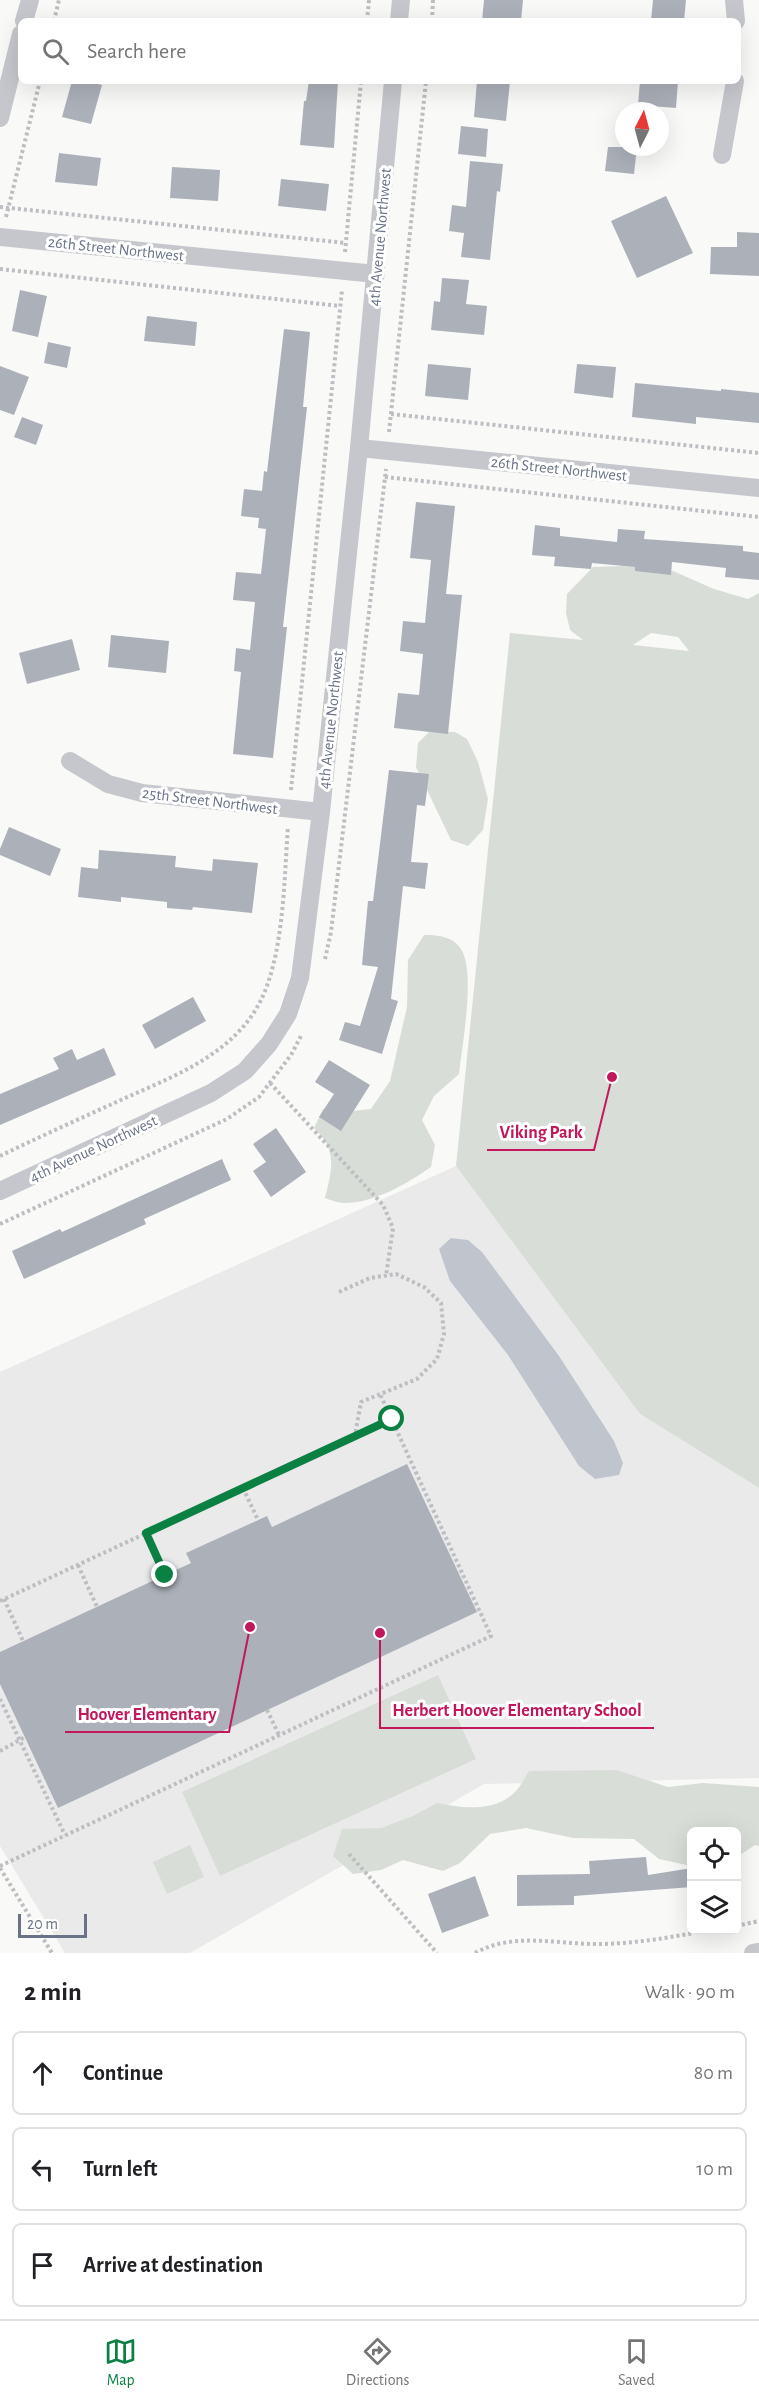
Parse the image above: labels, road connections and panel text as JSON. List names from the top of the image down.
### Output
{
  "streets": {
    "street": ["4th Avenue Northwest", "26th Street Northwest", "25th Street Northwest"]
  },
  "crossings": [
    ["4th Avenue Northwest", "26th Street Northwest"],
    ["4th Avenue Northwest", "25th Street Northwest"]
  ],
  "places": ["Viking Park", "Hoover Elementary", "Herbert Hoover Elementary School"],
  "scale_bar": "20 m",
  "north": "top",
  "page": {
    "search": "Search here",
    "scale": "20 m",
    "heading": ["2 min", "Walk · 90 m"],
    "list": [
      ["Continue", "80 m"],
      ["Turn left", "10 m"],
      "Arrive at destination"
    ],
    "nav": ["Map", "Directions", "Saved"]
  }
}
